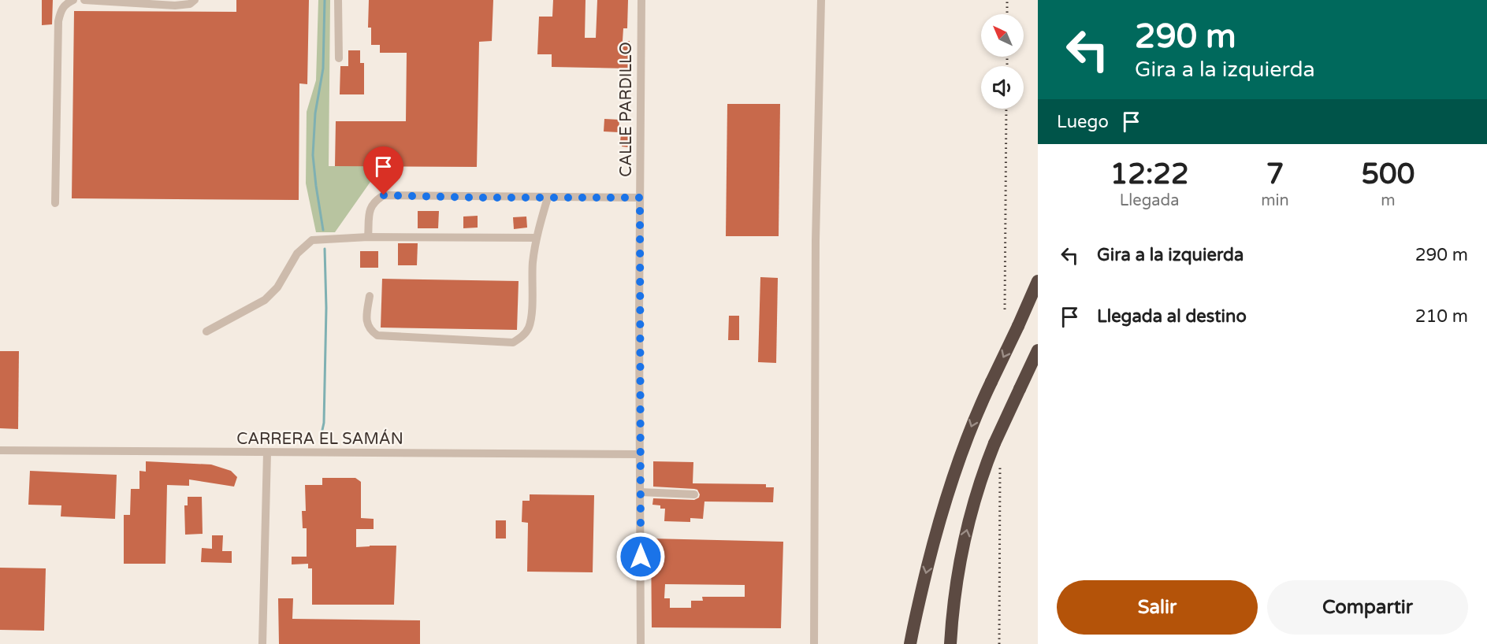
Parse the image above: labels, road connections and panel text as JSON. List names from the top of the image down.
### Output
{
  "streets": {
    "street": ["CALLE PARDILLO", "CARRERA EL SAMÁN"]
  },
  "crossings": [
    ["CALLE PARDILLO", "CARRERA EL SAMÁN"]
  ],
  "north": "top left",
  "page": {
    "turn": ["290 m", "Gira a la izquierda"],
    "then": "Luego",
    "eta": [
      "12:22",
      "Llegada",
      "7",
      "min",
      "500",
      "m"
    ],
    "list": [
      {
        "name": "Gira a la izquierda",
        "value": "290 m"
      },
      {
        "name": "Llegada al destino",
        "value": "210 m"
      }
    ],
    "buttons": ["Salir", "Compartir"]
  }
}
